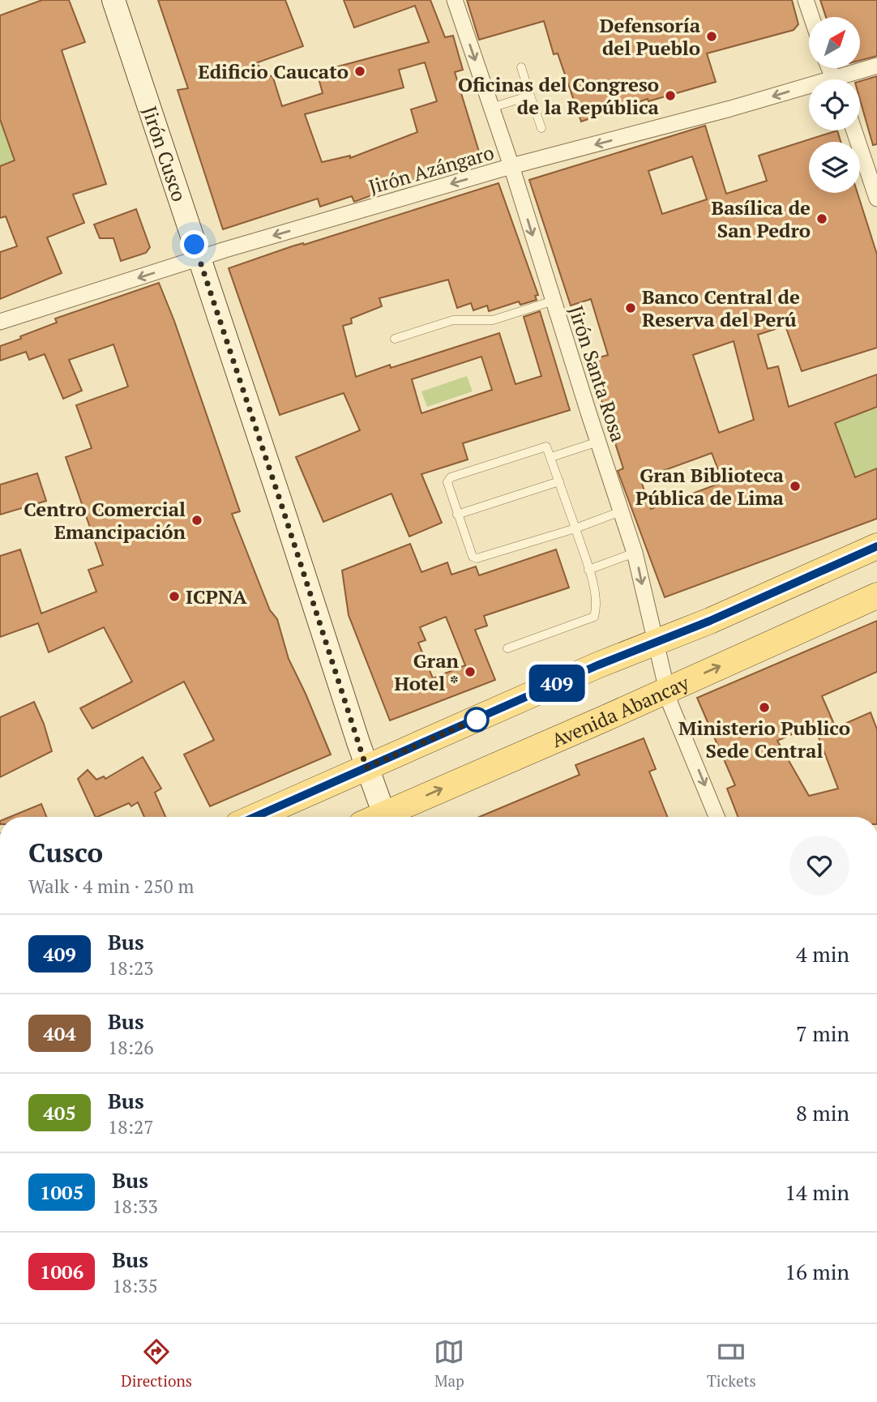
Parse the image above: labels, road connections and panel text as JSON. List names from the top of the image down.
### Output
{
  "streets": {
    "main road": ["Avenida Abancay"],
    "street": ["Jirón Cusco", "Jirón Azángaro", "Jirón Santa Rosa"]
  },
  "crossings": [
    ["Jirón Cusco", "Jirón Azángaro"],
    ["Jirón Azángaro", "Jirón Santa Rosa"],
    ["Jirón Santa Rosa", "Avenida Abancay"]
  ],
  "one_way": ["Jirón Azángaro", "Jirón Santa Rosa"],
  "places": [
    "Defensoría del Pueblo",
    "Edificio Caucato",
    "Oficinas del Congreso de la República",
    "Basílica de San Pedro",
    "Banco Central de Reserva del Perú",
    "Gran Biblioteca Pública de Lima",
    "Centro Comercial Emancipación",
    "ICPNA",
    "Gran Hotel *",
    "Ministerio Publico Sede Central"
  ],
  "lines": ["bus line 409"],
  "north": "top right",
  "page": {
    "on_map": "409",
    "heading": ["Cusco", "Walk · 4 min · 250 m"],
    "list": [
      {
        "mark": "409",
        "name": "Bus",
        "note": "18:23",
        "value": "4 min"
      },
      {
        "mark": "404",
        "name": "Bus",
        "note": "18:26",
        "value": "7 min"
      },
      {
        "mark": "405",
        "name": "Bus",
        "note": "18:27",
        "value": "8 min"
      },
      {
        "mark": "1005",
        "name": "Bus",
        "note": "18:33",
        "value": "14 min"
      },
      {
        "mark": "1006",
        "name": "Bus",
        "note": "18:35",
        "value": "16 min"
      }
    ],
    "tabs": ["Directions", "Map", "Tickets"]
  }
}
